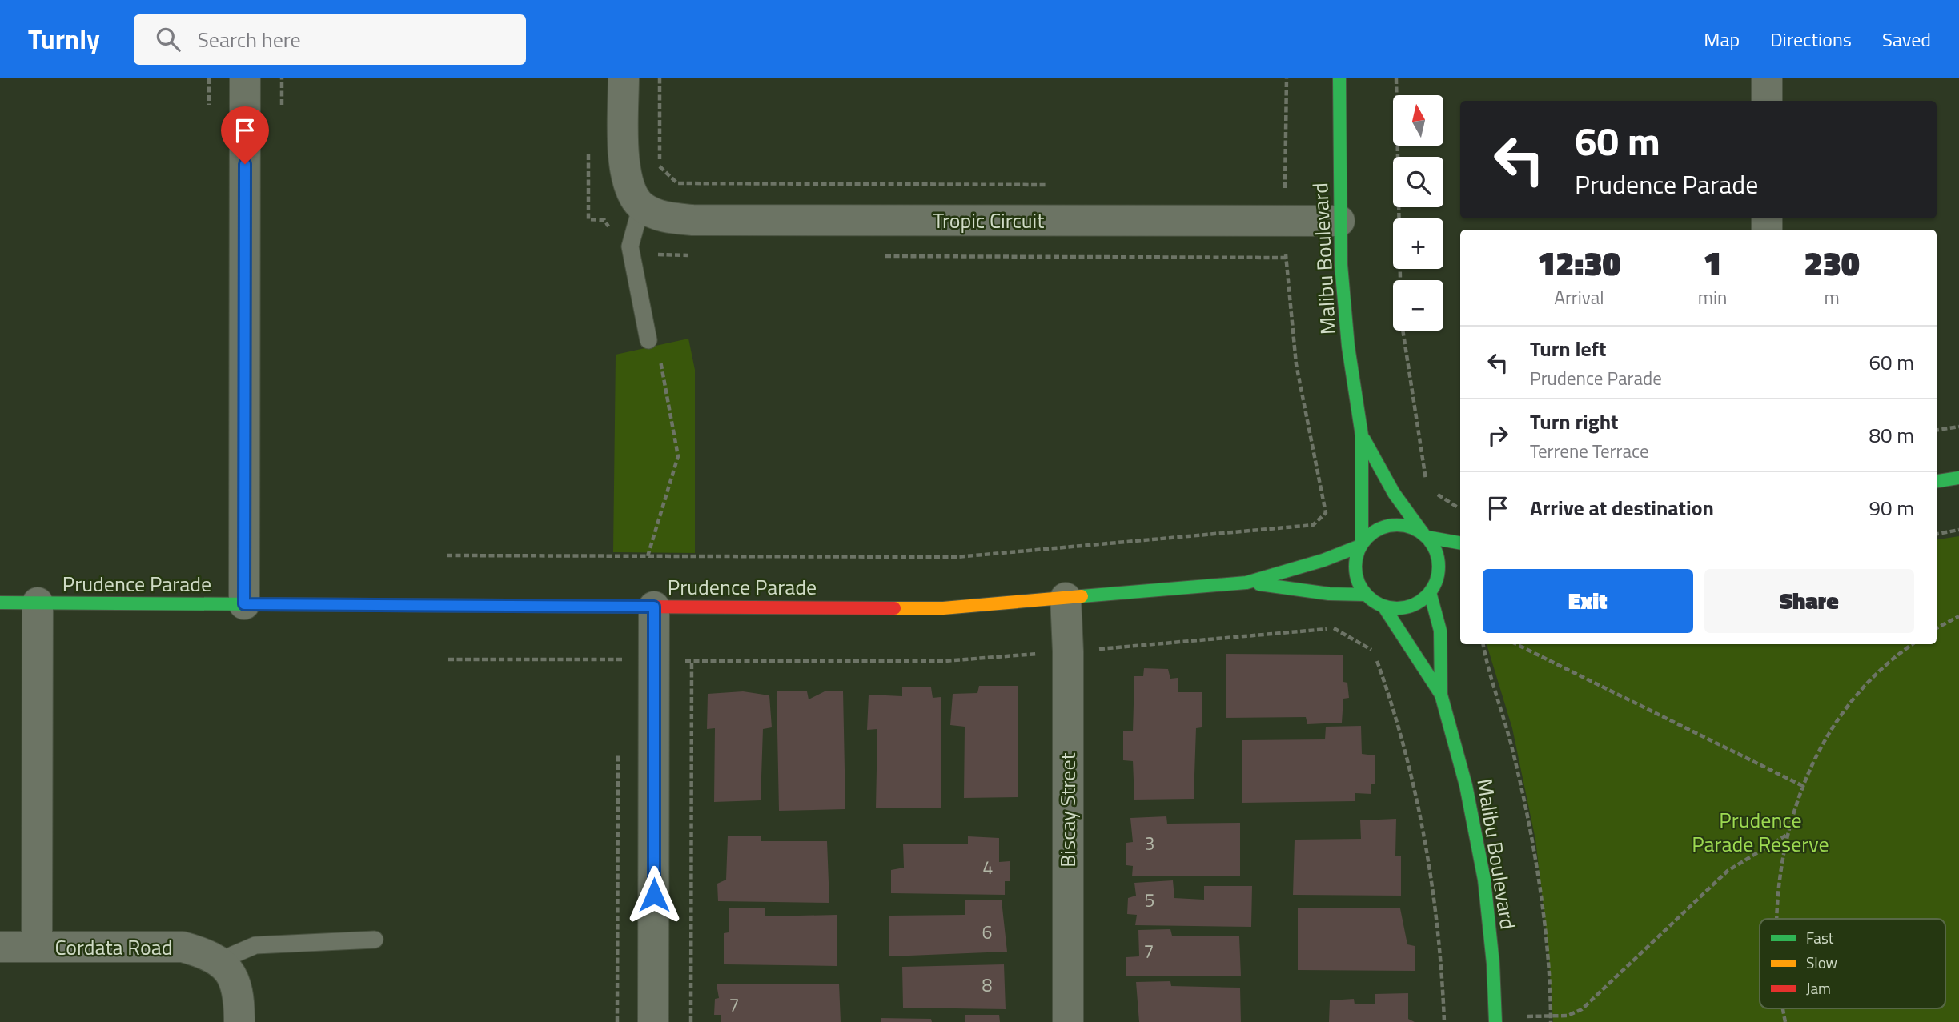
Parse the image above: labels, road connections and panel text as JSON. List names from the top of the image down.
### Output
{
  "streets": {
    "street": [
      "Tropic Circuit",
      "Malibu Boulevard",
      "Prudence Parade",
      "Biscay Street",
      "Cordata Road"
    ]
  },
  "crossings": [
    ["Tropic Circuit", "Malibu Boulevard"],
    ["Malibu Boulevard", "Prudence Parade"],
    ["Prudence Parade", "Biscay Street"]
  ],
  "parks": ["Prudence Parade Reserve"],
  "house_numbers": [
    "3",
    "4",
    "5",
    "6",
    "7",
    "8",
    "7"
  ],
  "legend": ["Fast", "Slow", "Jam"],
  "north": "top",
  "page": {
    "header": "Turnly",
    "search": "Search here",
    "nav": ["Map", "Directions", "Saved"],
    "map_buttons": ["+", "−"],
    "turn": ["60 m", "Prudence Parade"],
    "eta": [
      "12:30",
      "Arrival",
      "1",
      "min",
      "230",
      "m"
    ],
    "list": [
      {
        "name": "Turn left",
        "note": "Prudence Parade",
        "value": "60 m"
      },
      {
        "name": "Turn right",
        "note": "Terrene Terrace",
        "value": "80 m"
      },
      {
        "name": "Arrive at destination",
        "value": "90 m"
      }
    ],
    "buttons": ["Exit", "Share"]
  }
}
